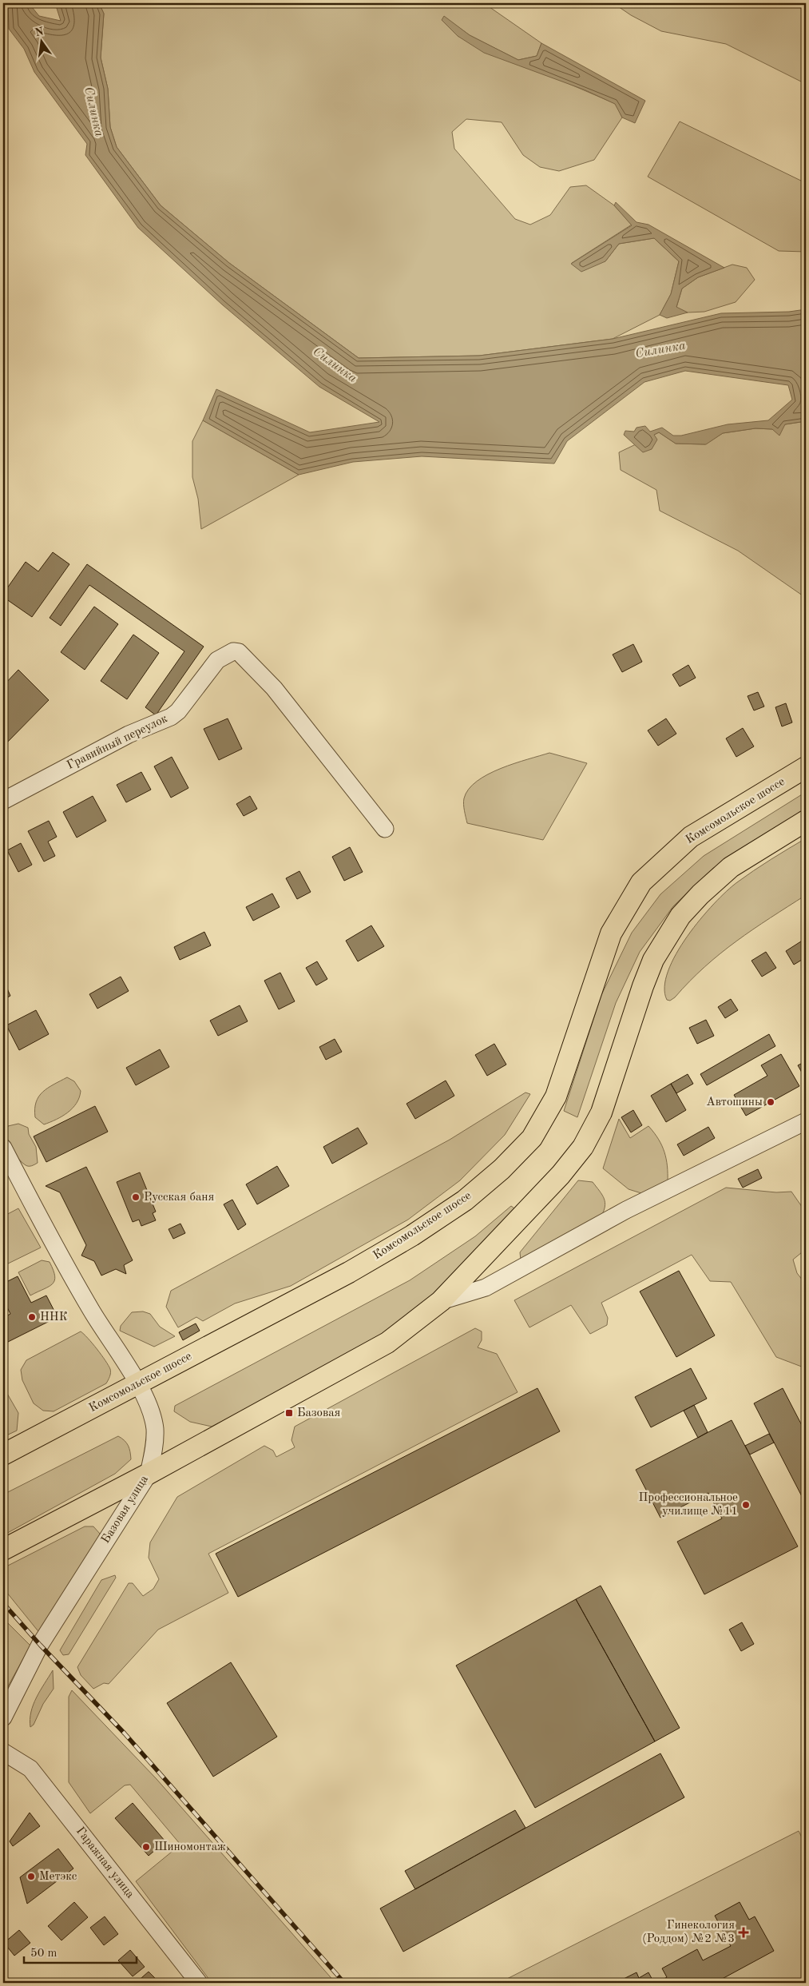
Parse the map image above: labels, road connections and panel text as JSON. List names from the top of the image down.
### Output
{
  "streets": {
    "main road": ["Комсомольское шоссе"],
    "street": ["Гравийный переулок", "Базовая улица", "Гаражная улица"]
  },
  "crossings": [
    ["Комсомольское шоссе", "Базовая улица"]
  ],
  "water": ["Силинка"],
  "places": {
    "other": [
      "Автошины",
      "Русская баня",
      "ННК",
      "Профессиональное училище №11",
      "Шиномонтаж",
      "Метэкс"
    ],
    "transit": ["Базовая"],
    "health": ["Гинекология (Роддом) №2 №3"]
  },
  "scale_bar": "50 m",
  "north": "top"
}
